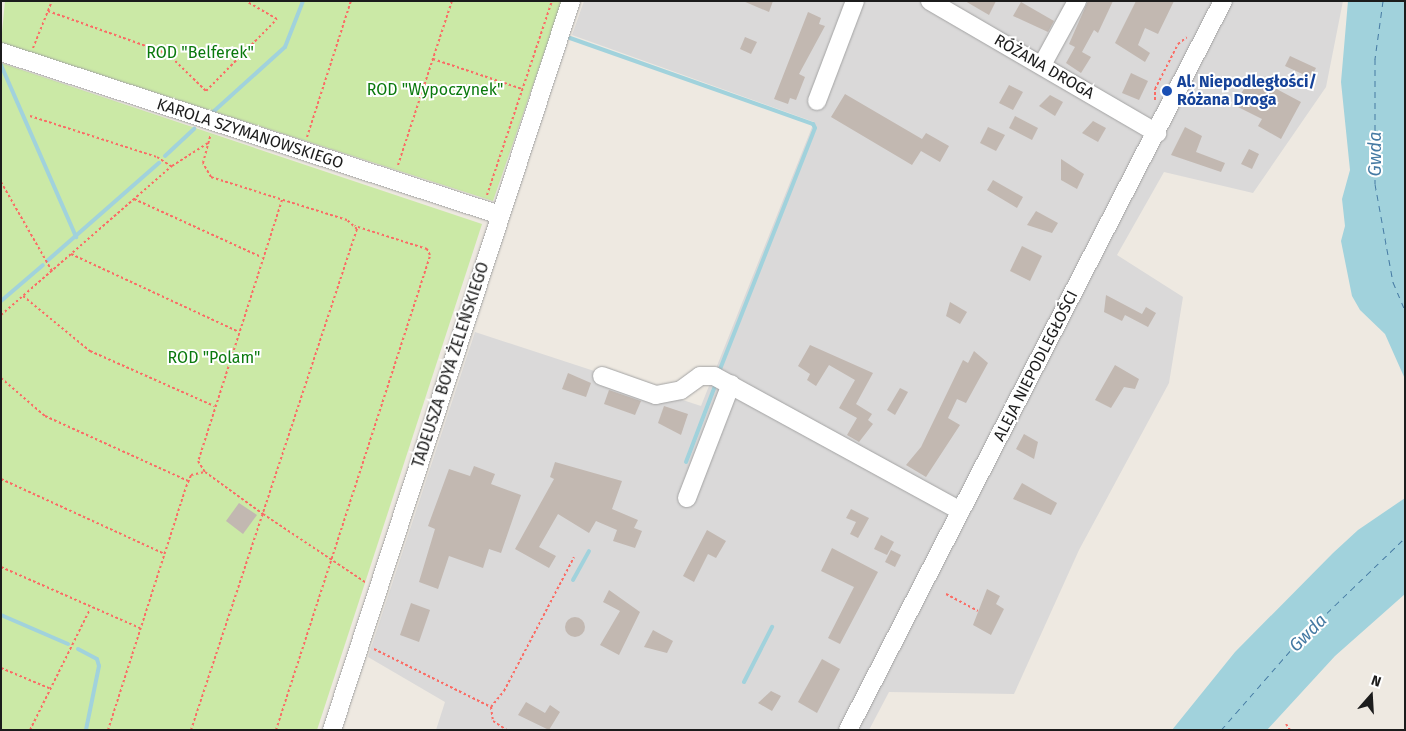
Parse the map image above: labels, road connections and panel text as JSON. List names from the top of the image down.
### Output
{
  "streets": {
    "street": [
      "RÓŻANA DROGA",
      "KAROLA SZYMANOWSKIEGO",
      "TADEUSZA BOYA ŻELEŃSKIEGO",
      "ALEJA NIEPODLEGŁOŚCI"
    ]
  },
  "crossings": [
    ["RÓŻANA DROGA", "ALEJA NIEPODLEGŁOŚCI"],
    ["KAROLA SZYMANOWSKIEGO", "TADEUSZA BOYA ŻELEŃSKIEGO"]
  ],
  "water": ["Gwda"],
  "parks": ["ROD \"Belferek\"", "ROD \"Wypoczynek\"", "ROD \"Polam\""],
  "places": ["Al. Niepodległości/ Różana Droga"],
  "north": "top"
}
